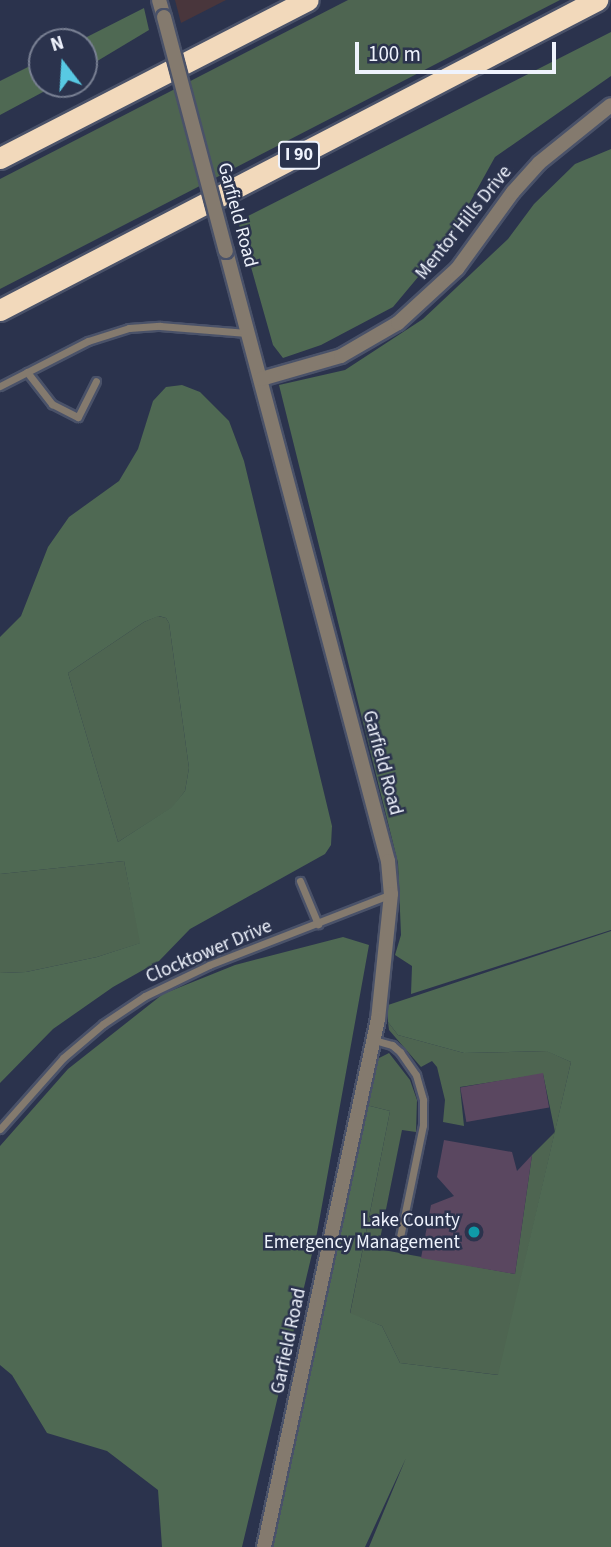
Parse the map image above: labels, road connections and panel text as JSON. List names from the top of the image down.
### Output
{
  "streets": {
    "highway": ["I 90"],
    "street": ["Garfield Road", "Mentor Hills Drive"],
    "lane": ["Clocktower Drive"]
  },
  "crossings": [
    ["Garfield Road", "Mentor Hills Drive"],
    ["Garfield Road", "Clocktower Drive"]
  ],
  "places": ["Lake County Emergency Management"],
  "scale_bar": "100 m",
  "north": "top"
}
